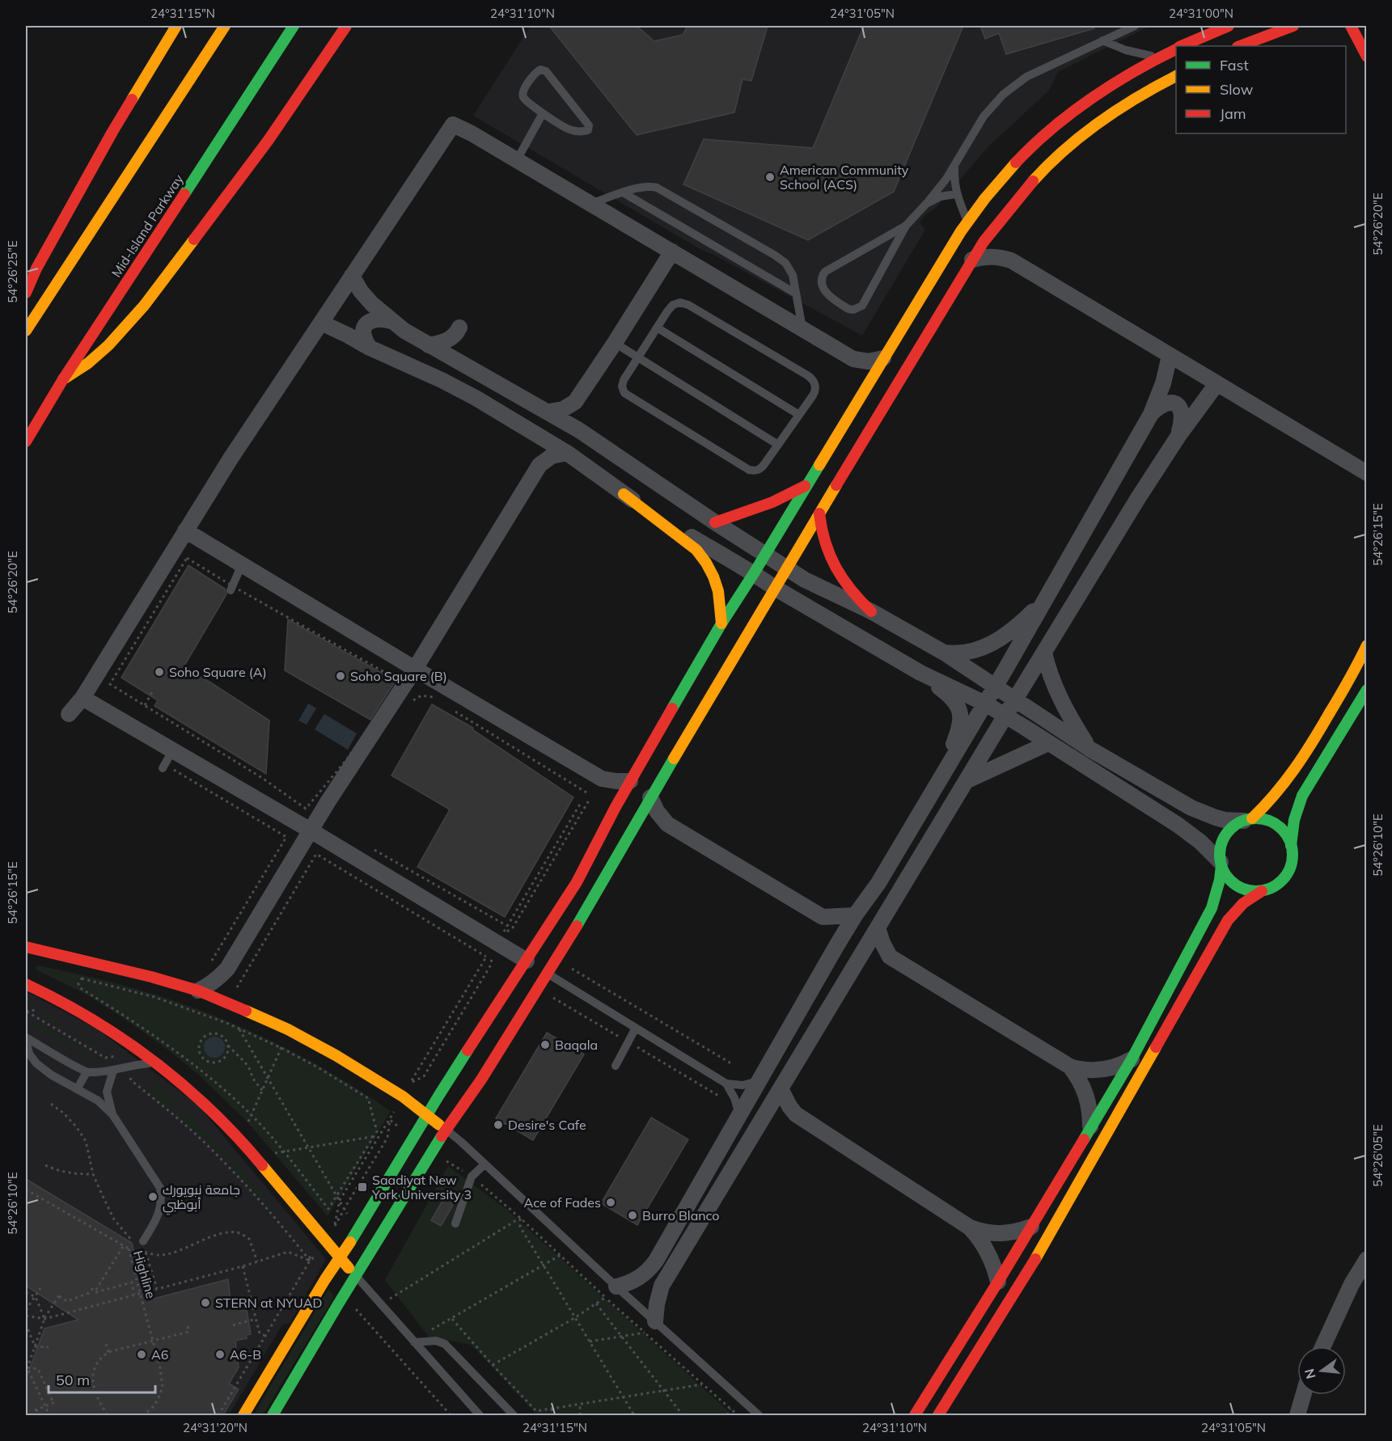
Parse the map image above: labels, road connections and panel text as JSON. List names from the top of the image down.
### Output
{
  "streets": {
    "main road": ["Mid-Island Parkway"],
    "path": ["Highline"]
  },
  "places": {
    "other": [
      "American Community School (ACS)",
      "Soho Square (A)",
      "Soho Square (B)",
      "Baqala",
      "Desire's Cafe",
      "جامعة نيويورك أبوظبي",
      "Ace of Fades",
      "Burro Blanco",
      "STERN at NYUAD",
      "A6",
      "A6-B"
    ],
    "transit": ["Saadiyat New York University 3"]
  },
  "legend": ["Fast", "Slow", "Jam"],
  "scale_bar": "50 m",
  "north": "left",
  "coordinates": [
    "24°31'15\"N",
    "24°31'10\"N",
    "24°31'05\"N",
    "24°31'00\"N",
    "54°26'20\"E",
    "54°26'25\"E",
    "54°26'15\"E",
    "54°26'10\"E",
    "54°26'05\"E",
    "24°31'20\"N"
  ]
}
